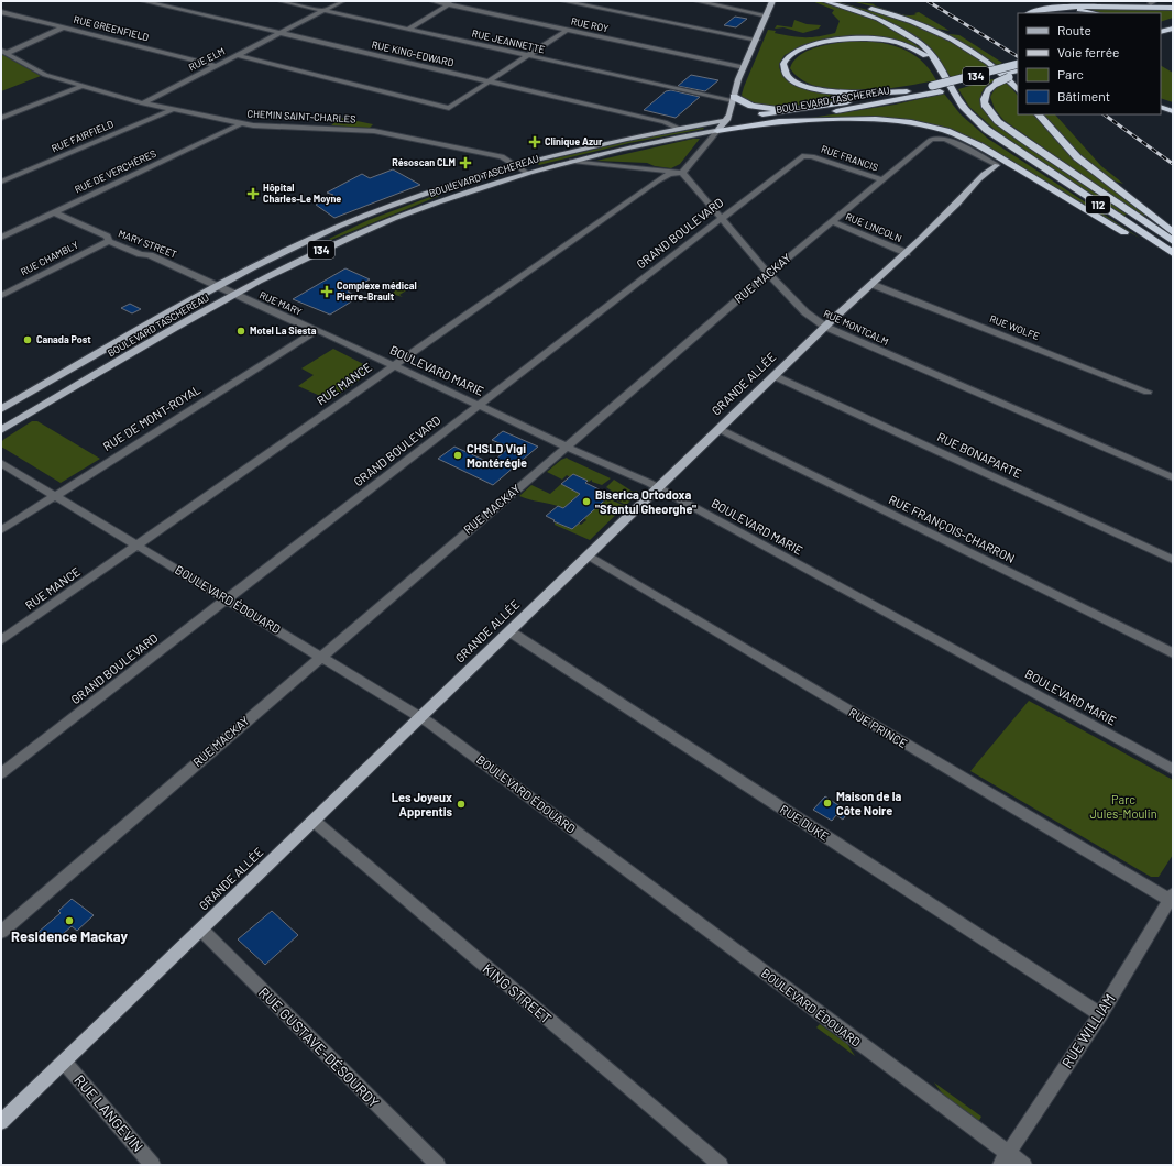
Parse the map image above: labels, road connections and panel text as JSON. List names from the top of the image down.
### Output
{
  "streets": {
    "highway": ["134", "BOULEVARD TASCHEREAU", "112"],
    "main road": ["GRANDE ALLÉE"],
    "street": [
      "RUE ROY",
      "RUE GREENFIELD",
      "RUE JEANNETTE",
      "RUE KING-EDWARD",
      "RUE ELM",
      "CHEMIN SAINT-CHARLES",
      "RUE FAIRFIELD",
      "RUE FRANCIS",
      "RUE DE VERCHÈRES",
      "RUE LINCOLN",
      "GRAND BOULEVARD",
      "MARY STREET",
      "RUE CHAMBLY",
      "RUE MACKAY",
      "RUE MARY",
      "RUE MONTCALM",
      "RUE WOLFE",
      "BOULEVARD MARIE",
      "RUE MANCE",
      "RUE DE MONT-ROYAL",
      "RUE BONAPARTE",
      "RUE FRANÇOIS-CHARRON",
      "BOULEVARD ÉDOUARD",
      "RUE PRINCE",
      "RUE DUKE",
      "KING STREET",
      "RUE WILLIAM",
      "RUE GUSTAVE-DÉSOURDY",
      "RUE LANGEVIN"
    ]
  },
  "crossings": [
    ["RUE GREENFIELD", "RUE ELM"],
    ["RUE JEANNETTE", "RUE ELM"],
    ["RUE KING-EDWARD", "RUE ELM"],
    ["RUE KING-EDWARD", "BOULEVARD TASCHEREAU"],
    ["RUE ELM", "CHEMIN SAINT-CHARLES"],
    ["BOULEVARD TASCHEREAU", "CHEMIN SAINT-CHARLES"],
    ["BOULEVARD TASCHEREAU", "MARY STREET"],
    ["BOULEVARD TASCHEREAU", "RUE MARY"],
    ["CHEMIN SAINT-CHARLES", "RUE FAIRFIELD"],
    ["CHEMIN SAINT-CHARLES", "RUE DE VERCHÈRES"],
    ["RUE FRANCIS", "GRAND BOULEVARD"],
    ["RUE FRANCIS", "RUE MACKAY"],
    ["RUE DE VERCHÈRES", "MARY STREET"],
    ["RUE LINCOLN", "RUE MACKAY"],
    ["RUE LINCOLN", "GRANDE ALLÉE"],
    ["GRAND BOULEVARD", "RUE MONTCALM"],
    ["GRAND BOULEVARD", "BOULEVARD MARIE"],
    ["GRAND BOULEVARD", "BOULEVARD ÉDOUARD"],
    ["MARY STREET", "RUE CHAMBLY"],
    ["MARY STREET", "RUE MARY"],
    ["RUE MACKAY", "RUE MONTCALM"],
    ["RUE MACKAY", "BOULEVARD MARIE"],
    ["RUE MACKAY", "GRANDE ALLÉE"],
    ["RUE MACKAY", "BOULEVARD ÉDOUARD"],
    ["RUE MARY", "BOULEVARD MARIE"],
    ["RUE MARY", "RUE DE MONT-ROYAL"],
    ["RUE MONTCALM", "RUE MANCE"],
    ["RUE MONTCALM", "GRANDE ALLÉE"],
    ["RUE WOLFE", "GRANDE ALLÉE"],
    ["BOULEVARD MARIE", "RUE MANCE"],
    ["BOULEVARD MARIE", "GRANDE ALLÉE"],
    ["BOULEVARD MARIE", "RUE DE MONT-ROYAL"],
    ["RUE MANCE", "BOULEVARD ÉDOUARD"],
    ["GRANDE ALLÉE", "RUE BONAPARTE"],
    ["GRANDE ALLÉE", "RUE FRANÇOIS-CHARRON"],
    ["GRANDE ALLÉE", "BOULEVARD ÉDOUARD"],
    ["GRANDE ALLÉE", "RUE PRINCE"],
    ["GRANDE ALLÉE", "RUE DUKE"],
    ["GRANDE ALLÉE", "KING STREET"],
    ["GRANDE ALLÉE", "RUE GUSTAVE-DÉSOURDY"],
    ["GRANDE ALLÉE", "RUE LANGEVIN"],
    ["RUE DE MONT-ROYAL", "BOULEVARD ÉDOUARD"],
    ["BOULEVARD ÉDOUARD", "RUE WILLIAM"],
    ["RUE PRINCE", "RUE WILLIAM"],
    ["RUE DUKE", "RUE WILLIAM"]
  ],
  "parks": ["Parc Jules-Moulin"],
  "places": {
    "health": [
      "Clinique Azur",
      "Résoscan CLM",
      "Hôpital Charles-Le Moyne",
      "Complexe médical Pierre-Brault"
    ],
    "other": [
      "Motel La Siesta",
      "Canada Post",
      "CHSLD Vigi Montérégie",
      "Biserica Ortodoxa \"Sfantul Gheorghe\"",
      "Maison de la Côte Noire",
      "Les Joyeux Apprentis",
      "Residence Mackay"
    ]
  },
  "legend": [
    "Route",
    "Voie ferrée",
    "Parc",
    "Bâtiment"
  ]
}
